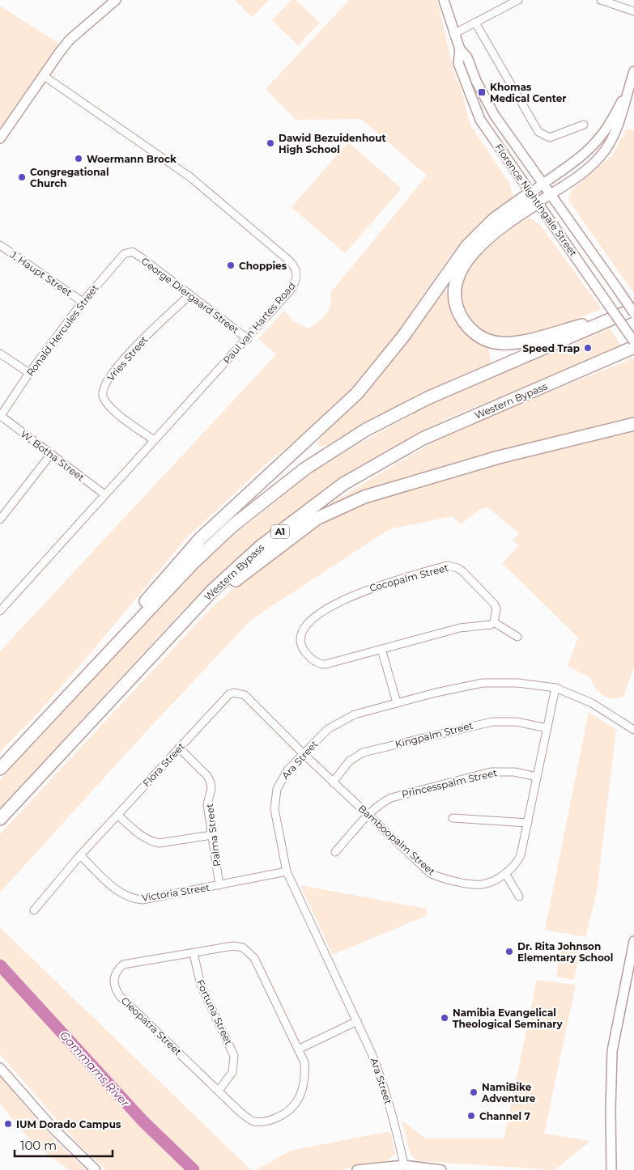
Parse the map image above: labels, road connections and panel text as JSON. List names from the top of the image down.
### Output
{
  "streets": {
    "highway": ["Western Bypass", "A1"],
    "main road": ["Florence Nightingale Street"],
    "street": [
      "J. Haupt Street",
      "George Diergaard Street",
      "Paul van Hartes Road",
      "Ronald Hercules Street",
      "Vries Street",
      "W. Botha Street",
      "Cocopalm Street",
      "Kingpalm Street",
      "Ara Street",
      "Flora Street",
      "Princesspalm Street",
      "Palma Street",
      "Bamboopalm Street",
      "Victoria Street",
      "Fortuna Street",
      "Cleopatra Street"
    ]
  },
  "crossings": [
    ["J. Haupt Street", "Ronald Hercules Street"],
    ["George Diergaard Street", "Paul van Hartes Road"],
    ["George Diergaard Street", "Ronald Hercules Street"],
    ["George Diergaard Street", "Vries Street"],
    ["Paul van Hartes Road", "Vries Street"],
    ["Paul van Hartes Road", "W. Botha Street"],
    ["Ronald Hercules Street", "W. Botha Street"],
    ["Kingpalm Street", "Bamboopalm Street"],
    ["Ara Street", "Flora Street"],
    ["Ara Street", "Bamboopalm Street"],
    ["Ara Street", "Victoria Street"],
    ["Flora Street", "Palma Street"],
    ["Flora Street", "Bamboopalm Street"],
    ["Flora Street", "Victoria Street"],
    ["Princesspalm Street", "Bamboopalm Street"],
    ["Palma Street", "Victoria Street"],
    ["Fortuna Street", "Cleopatra Street"]
  ],
  "water": ["Gammams River"],
  "places": {
    "transit": ["Khomas Medical Center"],
    "other": [
      "Dawid Bezuidenhout High School",
      "Woermann Brock",
      "Congregational Church",
      "Choppies",
      "Speed Trap",
      "Dr. Rita Johnson Elementary School",
      "Namibia Evangelical Theological Seminary",
      "NamiBike Adventure",
      "Channel 7",
      "IUM Dorado Campus"
    ]
  },
  "scale_bar": "100 m"
}
